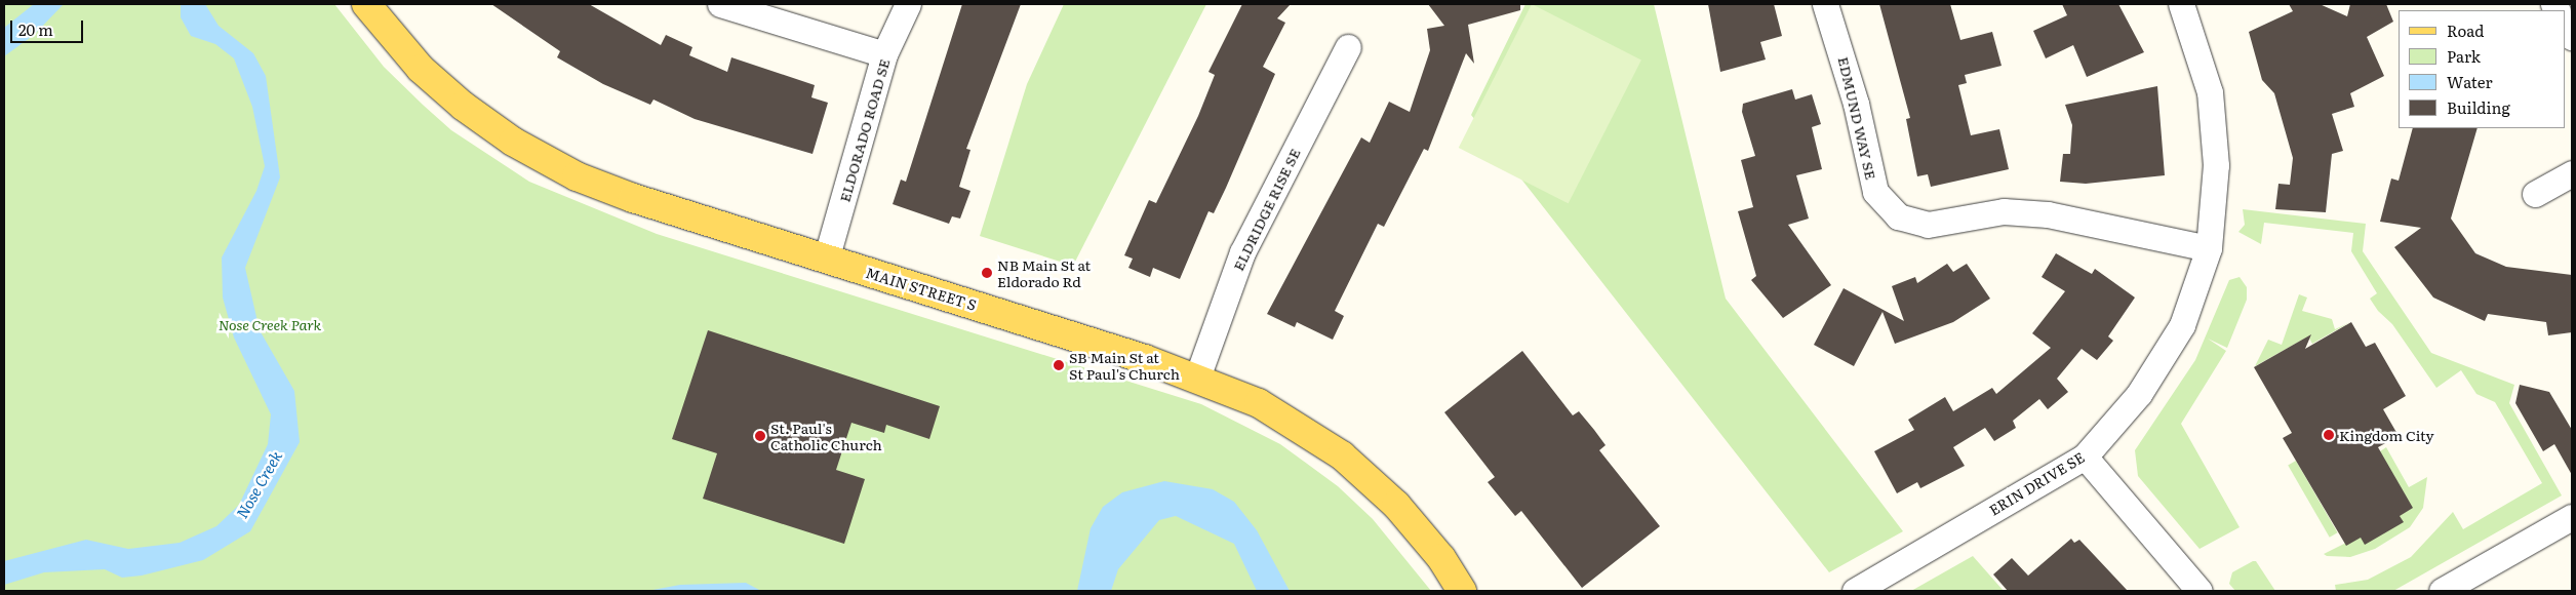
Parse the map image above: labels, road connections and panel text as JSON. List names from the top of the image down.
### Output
{
  "streets": {
    "main road": ["MAIN STREET S"],
    "street": [
      "EDMUND WAY SE",
      "ELDORADO ROAD SE",
      "ELDRIDGE RISE SE",
      "ERIN DRIVE SE"
    ]
  },
  "crossings": [
    ["EDMUND WAY SE", "ERIN DRIVE SE"],
    ["ELDORADO ROAD SE", "MAIN STREET S"],
    ["ELDRIDGE RISE SE", "MAIN STREET S"]
  ],
  "water": ["Nose Creek"],
  "parks": ["Nose Creek Park"],
  "places": [
    "NB Main St at Eldorado Rd",
    "SB Main St at St Paul's Church",
    "Kingdom City",
    "St. Paul's Catholic Church"
  ],
  "legend": [
    "Road",
    "Park",
    "Water",
    "Building"
  ],
  "scale_bar": "20 m"
}
